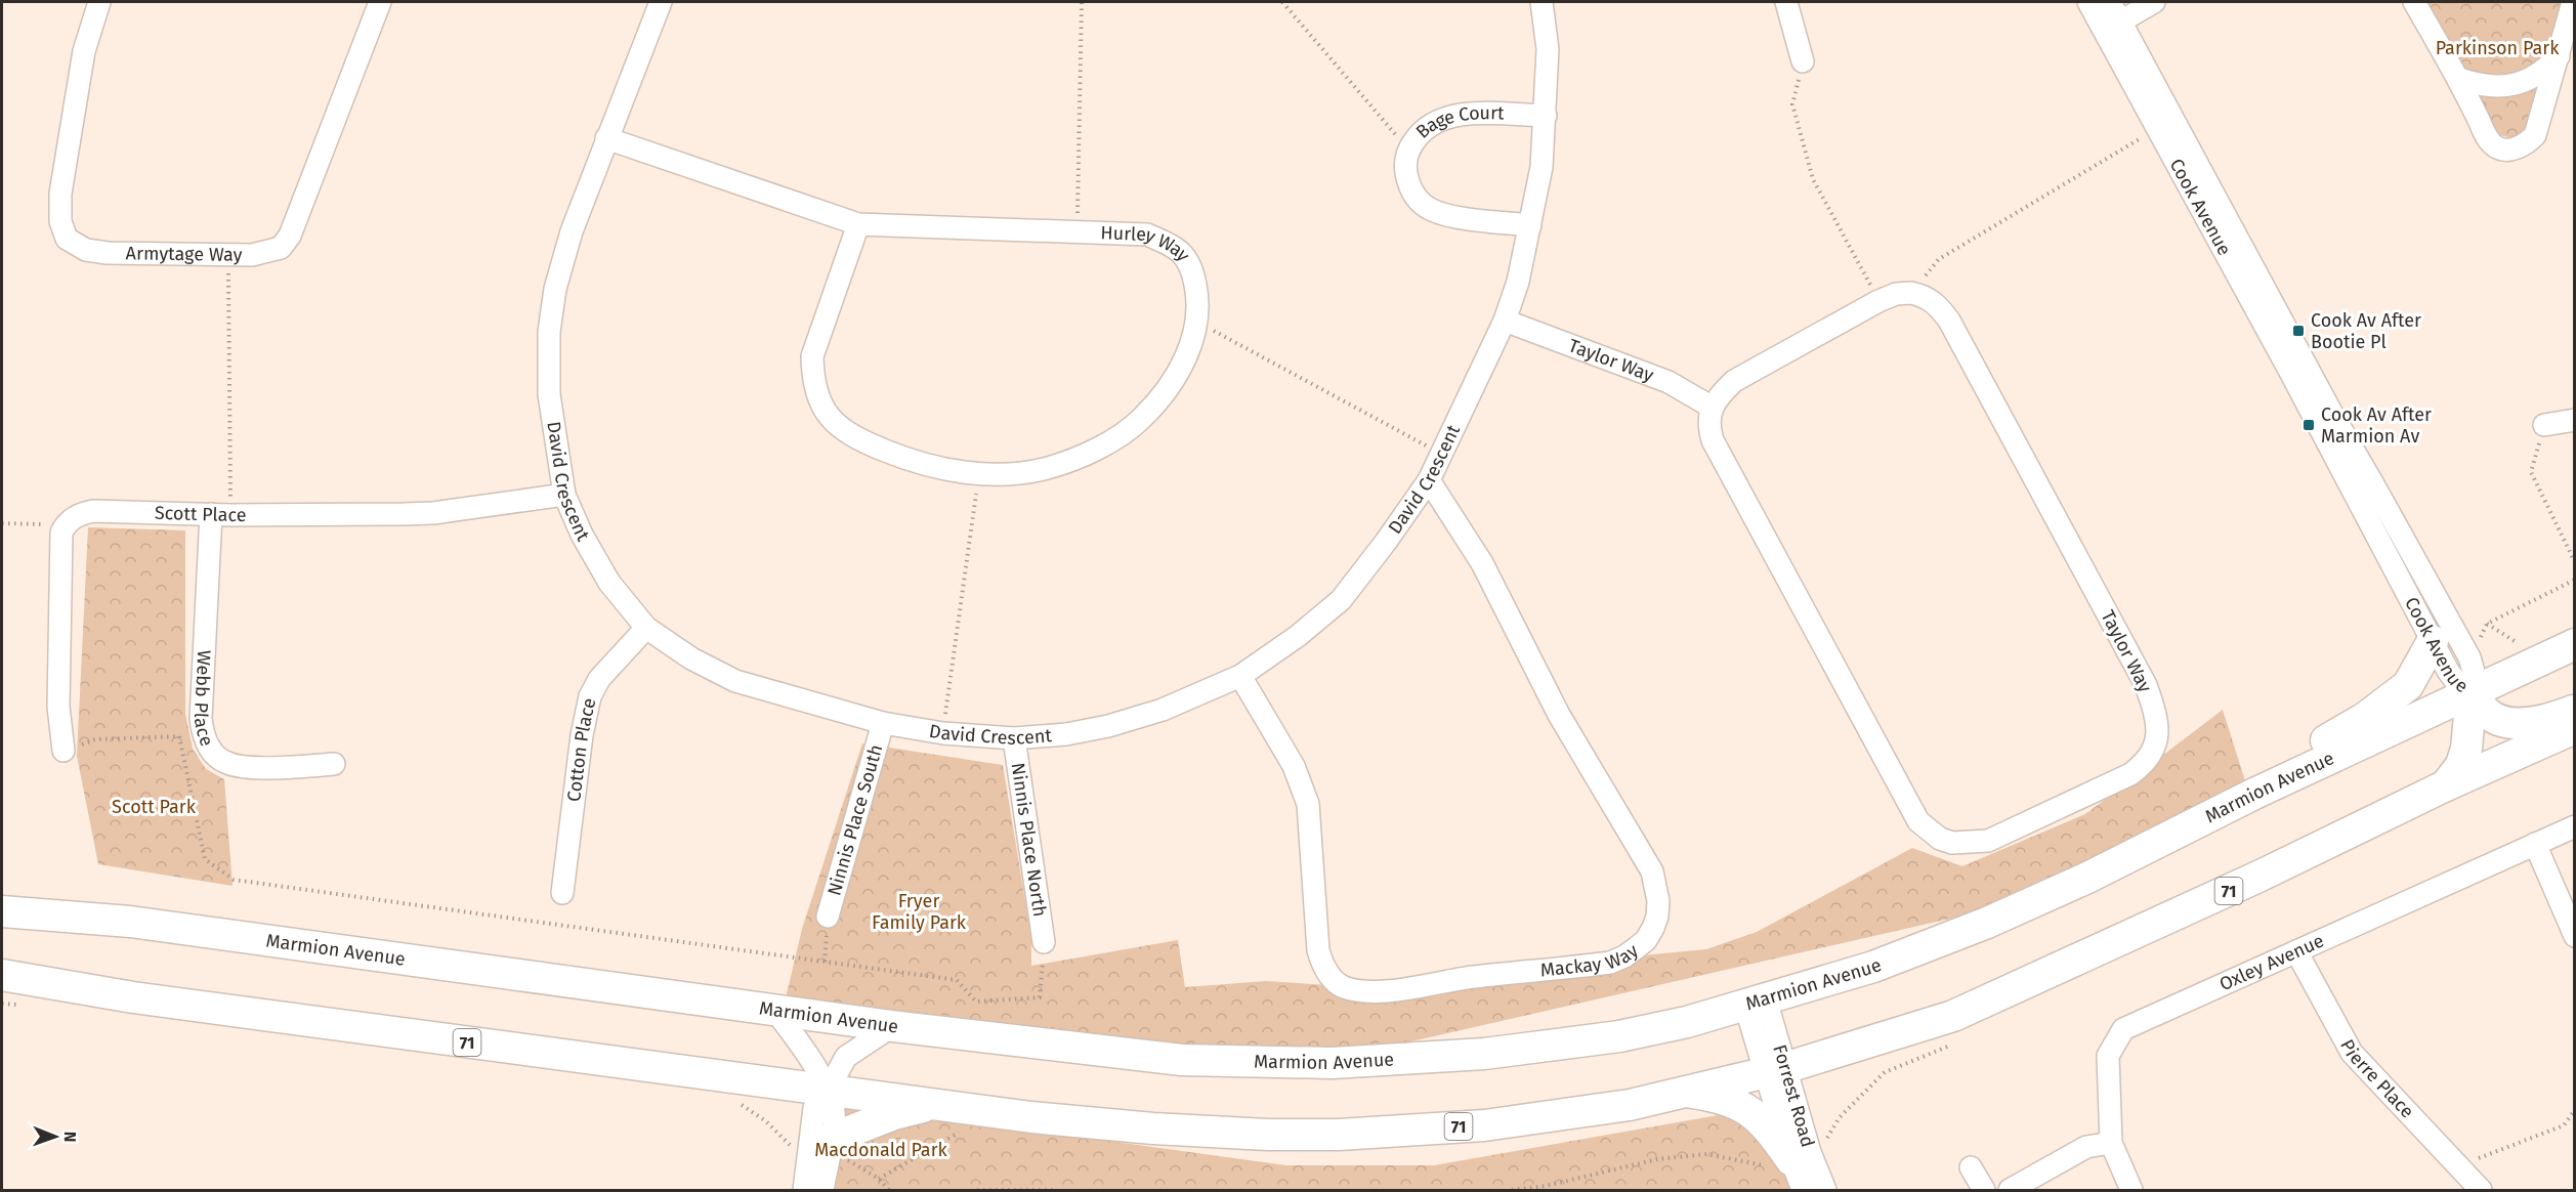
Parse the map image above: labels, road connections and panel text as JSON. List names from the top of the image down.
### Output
{
  "streets": {
    "highway": ["Marmion Avenue", "71"],
    "street": [
      "Bage Court",
      "Cook Avenue",
      "Hurley Way",
      "Armytage Way",
      "Taylor Way",
      "David Crescent",
      "Scott Place",
      "Webb Place",
      "Cotton Place",
      "Ninnis Place South",
      "Ninnis Place North",
      "Mackay Way",
      "Oxley Avenue",
      "Pierre Place",
      "Forrest Road"
    ]
  },
  "crossings": [
    ["Bage Court", "David Crescent"],
    ["Cook Avenue", "Marmion Avenue"],
    ["Hurley Way", "David Crescent"],
    ["Taylor Way", "David Crescent"],
    ["David Crescent", "Scott Place"],
    ["David Crescent", "Cotton Place"],
    ["David Crescent", "Ninnis Place South"],
    ["David Crescent", "Ninnis Place North"],
    ["David Crescent", "Mackay Way"],
    ["Scott Place", "Webb Place"],
    ["Marmion Avenue", "Forrest Road"],
    ["71", "Forrest Road"],
    ["Oxley Avenue", "Pierre Place"]
  ],
  "parks": [
    "Parkinson Park",
    "Scott Park",
    "Fryer Family Park",
    "Macdonald Park"
  ],
  "places": {
    "transit": ["Cook Av After Bootie Pl", "Cook Av After Marmion Av"]
  },
  "north": "right"
}
